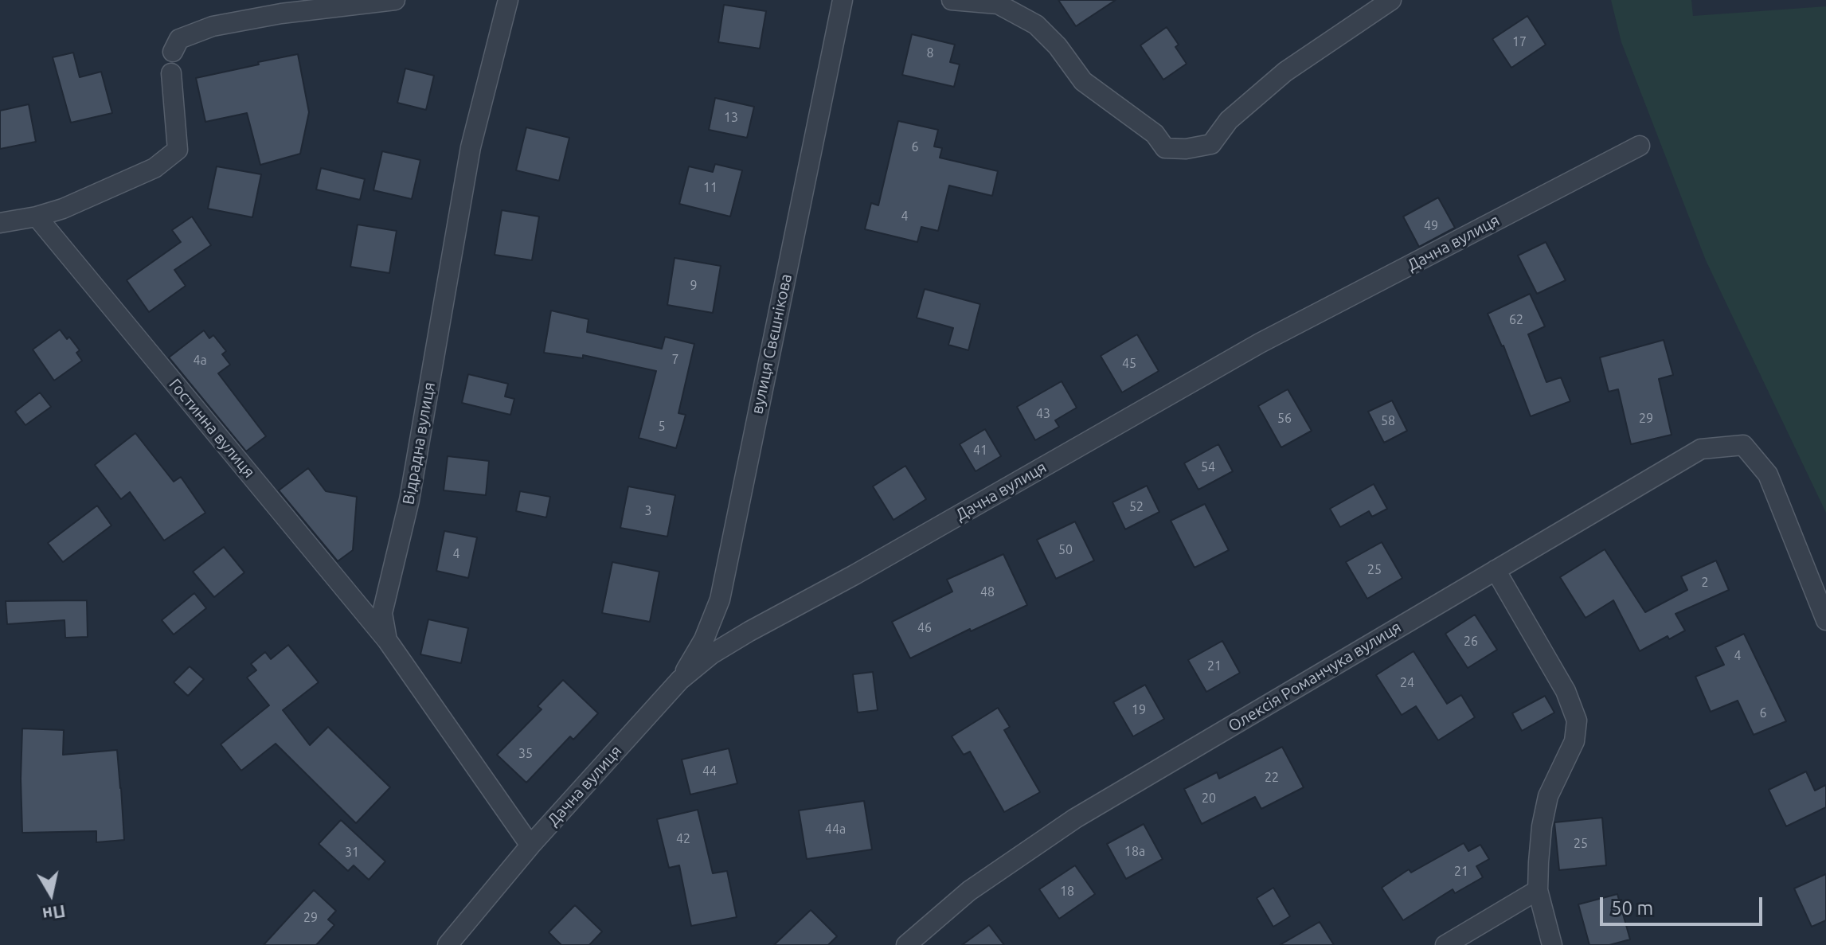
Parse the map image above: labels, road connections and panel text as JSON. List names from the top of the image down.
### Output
{
  "streets": {
    "street": [
      "Дачна вулиця",
      "вулиця Свєшнікова",
      "Гостинна вулиця",
      "Відрадна вулиця",
      "Олексія Романчука вулиця"
    ]
  },
  "crossings": [
    ["Дачна вулиця", "вулиця Свєшнікова"],
    ["Дачна вулиця", "Відрадна вулиця"],
    ["Гостинна вулиця", "Відрадна вулиця"]
  ],
  "house_numbers": [
    "17",
    "8",
    "13",
    "6",
    "11",
    "4",
    "49",
    "9",
    "62",
    "7",
    "4а",
    "45",
    "43",
    "56",
    "29",
    "58",
    "5",
    "41",
    "54",
    "52",
    "3",
    "50",
    "4",
    "25",
    "2",
    "48",
    "46",
    "26",
    "4",
    "21",
    "24",
    "19",
    "6",
    "35",
    "44",
    "22",
    "20",
    "44а",
    "42",
    "25",
    "18а",
    "31",
    "21",
    "18",
    "29"
  ],
  "scale_bar": "50 m",
  "north": "bottom"
}
